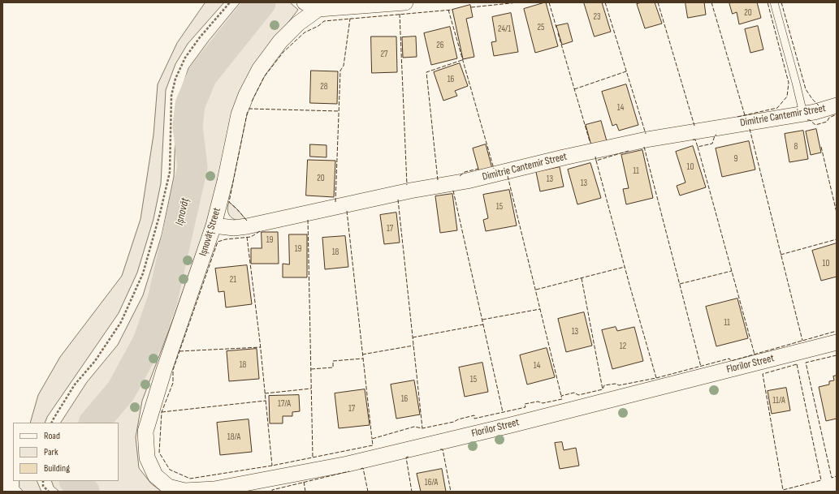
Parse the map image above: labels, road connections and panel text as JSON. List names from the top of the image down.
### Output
{
  "streets": {
    "street": ["Dimitrie Cantemir Street", "Ișnovăț Street", "Florilor Street"]
  },
  "crossings": [
    ["Dimitrie Cantemir Street", "Ișnovăț Street"],
    ["Ișnovăț Street", "Florilor Street"]
  ],
  "water": ["Ișnovăț"],
  "house_numbers": [
    "20",
    "23",
    "25",
    "24/1",
    "26",
    "27",
    "16",
    "28",
    "14",
    "8",
    "9",
    "10",
    "11",
    "20",
    "13",
    "13",
    "15",
    "17",
    "19",
    "19",
    "18",
    "10",
    "21",
    "11",
    "13",
    "12",
    "18",
    "14",
    "15",
    "16",
    "11/A",
    "17/A",
    "17",
    "18/A",
    "16/A"
  ],
  "legend": ["Road", "Park", "Building"]
}
